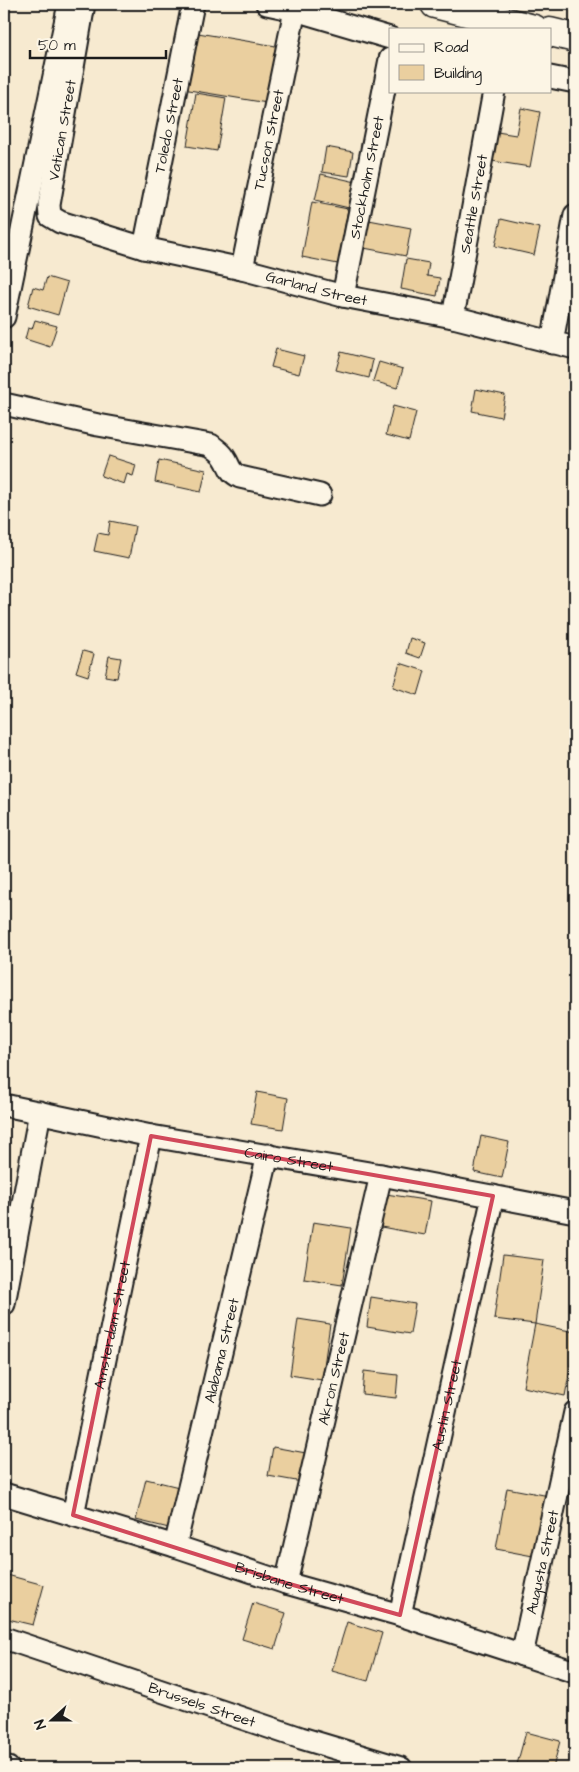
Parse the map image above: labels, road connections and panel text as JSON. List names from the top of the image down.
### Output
{
  "streets": {
    "street": [
      "Toledo Street",
      "Vatican Street",
      "Tucson Street",
      "Stockholm Street",
      "Seattle Street",
      "Garland Street",
      "Cairo Street",
      "Amsterdam Street",
      "Alabama Street",
      "Akron Street",
      "Austin Street",
      "Augusta Street",
      "Brisbane Street",
      "Brussels Street"
    ]
  },
  "crossings": [
    ["Toledo Street", "Garland Street"],
    ["Vatican Street", "Garland Street"],
    ["Tucson Street", "Garland Street"],
    ["Stockholm Street", "Garland Street"],
    ["Seattle Street", "Garland Street"],
    ["Cairo Street", "Amsterdam Street"],
    ["Cairo Street", "Alabama Street"],
    ["Cairo Street", "Akron Street"],
    ["Cairo Street", "Austin Street"],
    ["Amsterdam Street", "Brisbane Street"],
    ["Alabama Street", "Brisbane Street"],
    ["Akron Street", "Brisbane Street"],
    ["Austin Street", "Brisbane Street"],
    ["Augusta Street", "Brisbane Street"]
  ],
  "legend": ["Road", "Building"],
  "scale_bar": "50 m",
  "north": "left"
}
